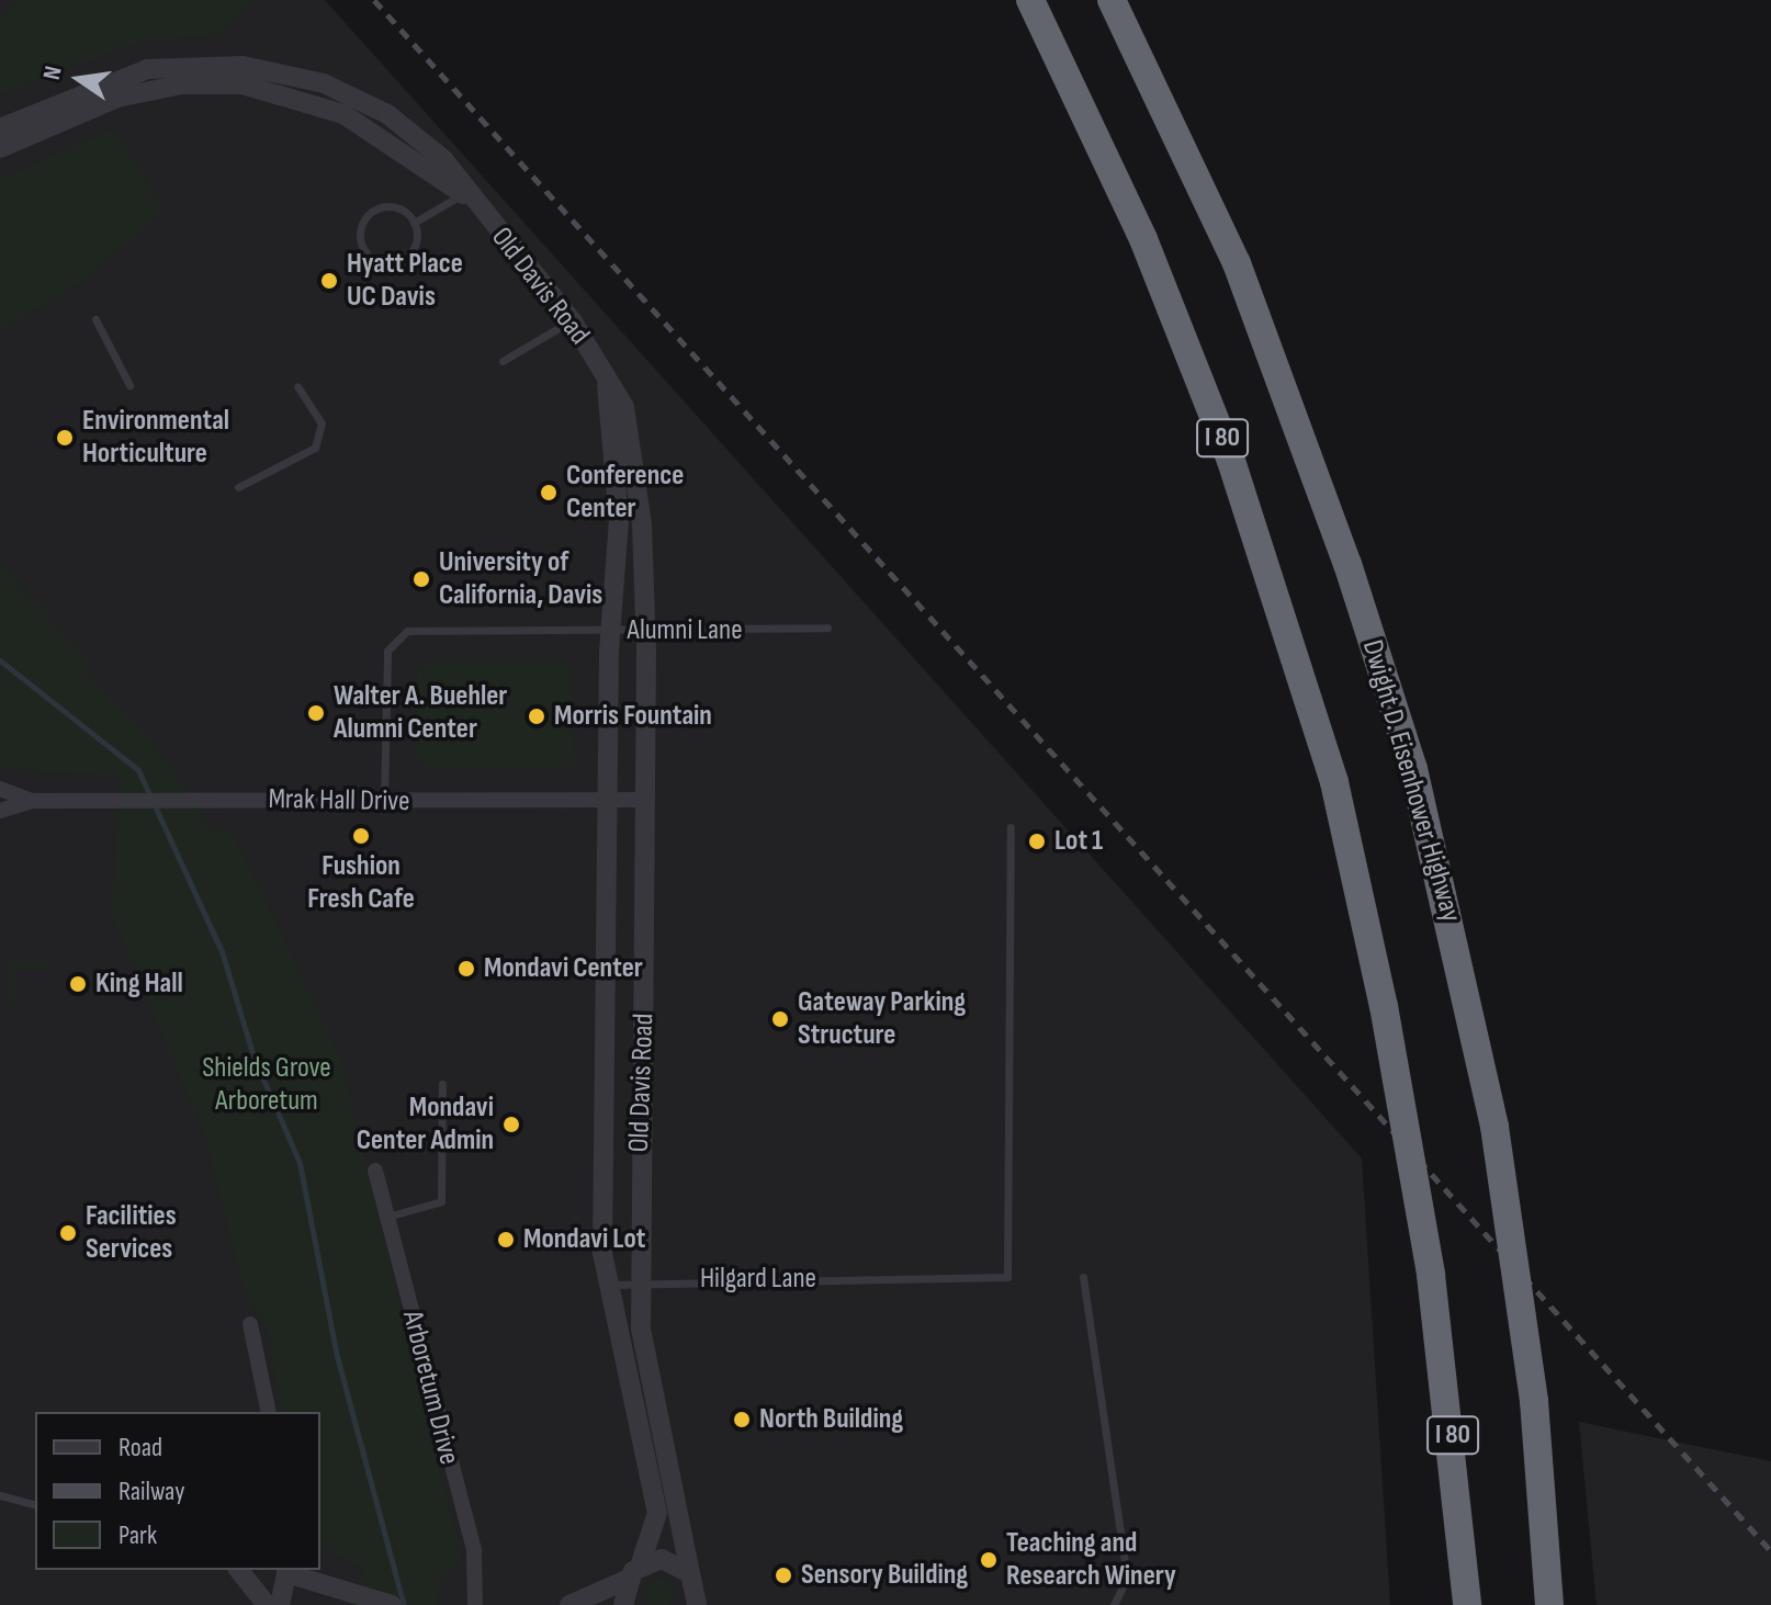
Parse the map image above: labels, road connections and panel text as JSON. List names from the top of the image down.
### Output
{
  "streets": {
    "highway": ["I 80", "Dwight D. Eisenhower Highway"],
    "street": ["Old Davis Road", "Mrak Hall Drive", "Arboretum Drive"],
    "lane": ["Alumni Lane", "Hilgard Lane"]
  },
  "crossings": [
    ["Old Davis Road", "Alumni Lane"],
    ["Old Davis Road", "Mrak Hall Drive"],
    ["Old Davis Road", "Hilgard Lane"],
    ["Alumni Lane", "Mrak Hall Drive"]
  ],
  "parks": ["Shields Grove Arboretum"],
  "places": [
    "Hyatt Place UC Davis",
    "Environmental Horticulture",
    "Conference Center",
    "University of California, Davis",
    "Walter A. Buehler Alumni Center",
    "Morris Fountain",
    "Fushion Fresh Cafe",
    "Lot 1",
    "Mondavi Center",
    "King Hall",
    "Gateway Parking Structure",
    "Mondavi Center Admin",
    "Facilities Services",
    "Mondavi Lot",
    "North Building",
    "Teaching and Research Winery",
    "Sensory Building"
  ],
  "legend": ["Road", "Railway", "Park"],
  "north": "left"
}
